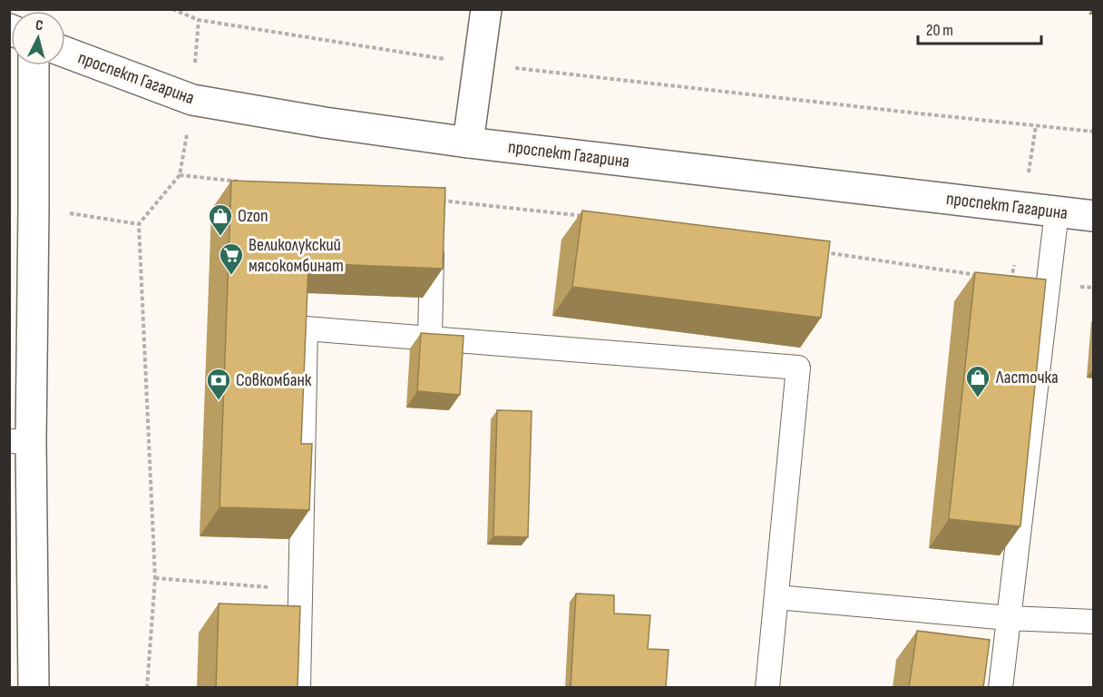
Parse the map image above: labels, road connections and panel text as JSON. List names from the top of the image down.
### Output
{
  "streets": {
    "main road": ["проспект Гагарина"]
  },
  "places": {
    "shop": ["Ozon", "Ласточка"],
    "supermarket": ["Великолукский мясокомбинат"],
    "bank": ["Совкомбанк"]
  },
  "scale_bar": "20 m",
  "north": "top"
}
